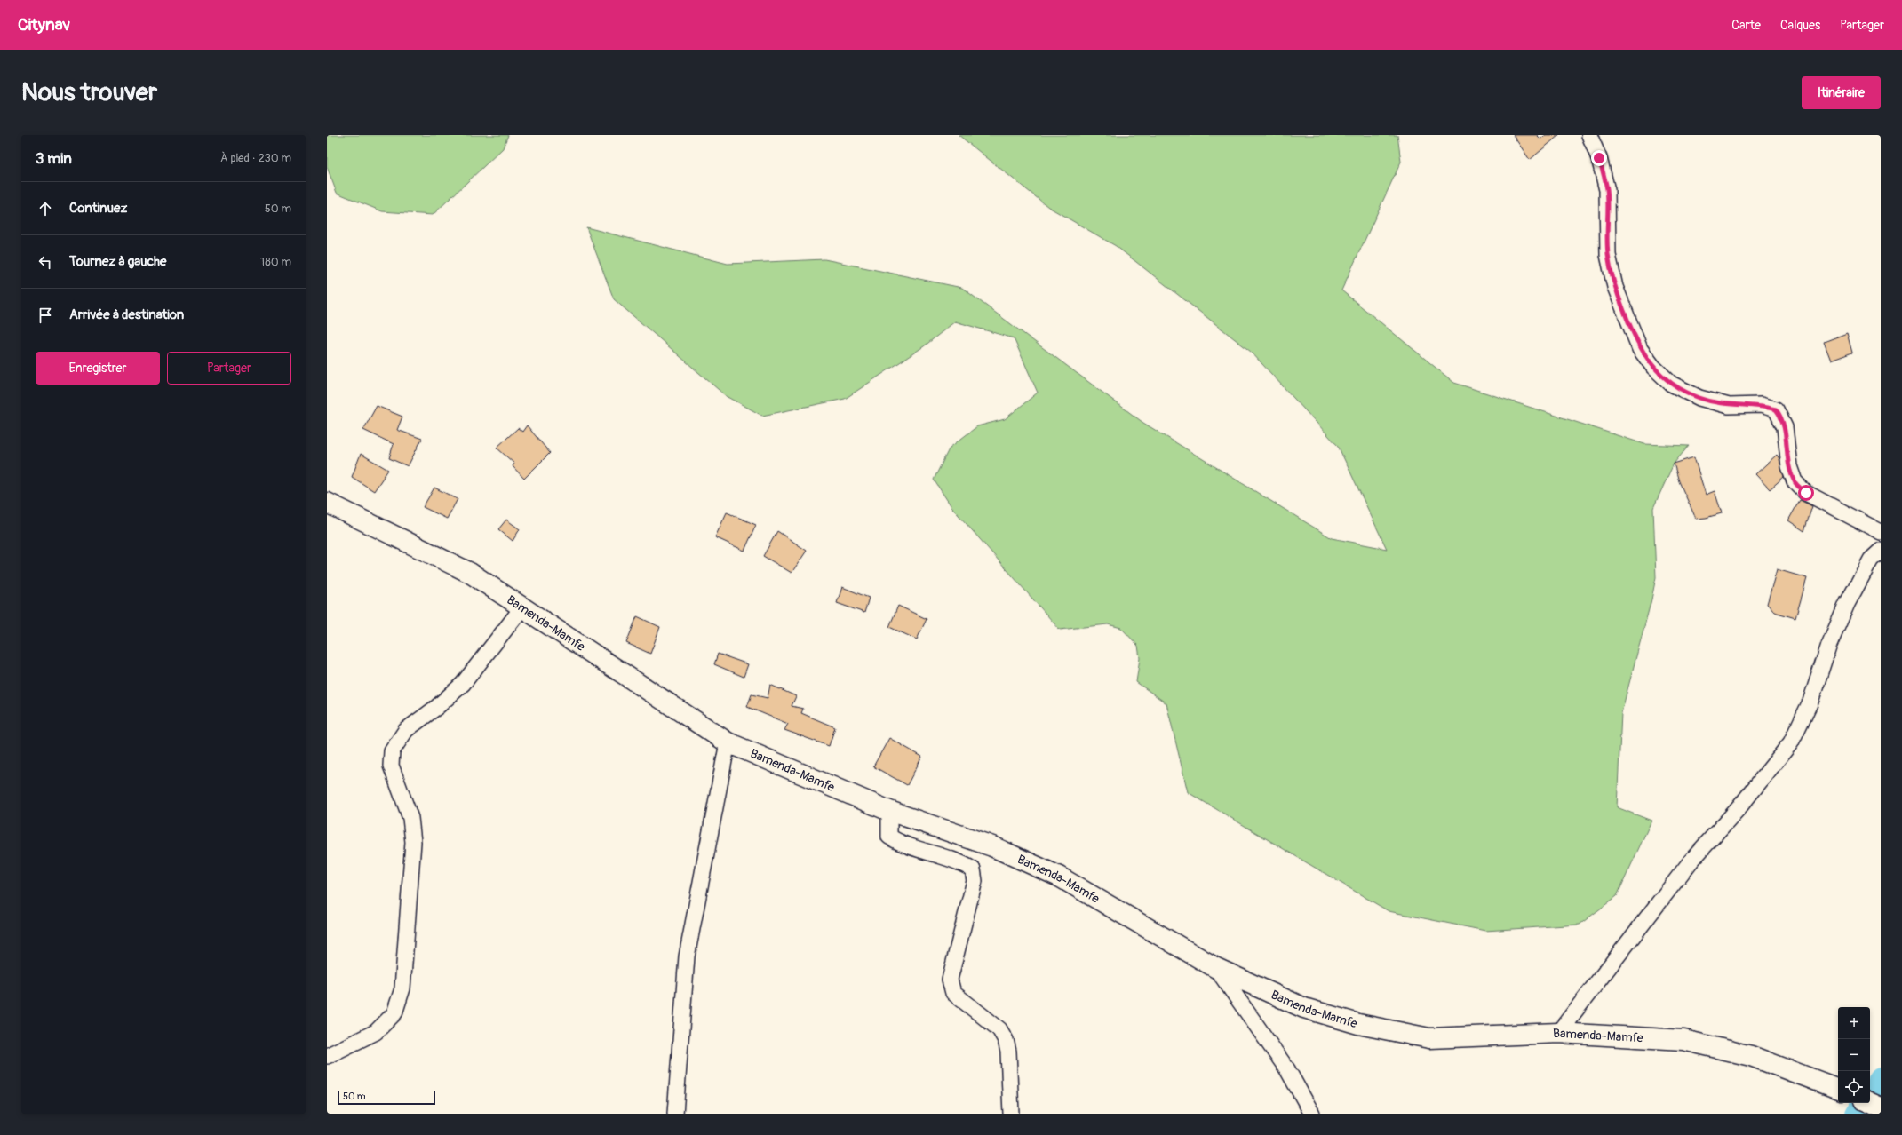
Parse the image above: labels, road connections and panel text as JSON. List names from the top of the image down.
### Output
{
  "streets": {
    "highway": ["Bamenda-Mamfe"]
  },
  "scale_bar": "50 m",
  "page": {
    "header": "Citynav",
    "nav": ["Carte", "Calques", "Partager"],
    "buttons": [
      "Itinéraire",
      ["Enregistrer", "Partager"]
    ],
    "title": "Nous trouver",
    "heading": ["3 min", "À pied · 230 m"],
    "list": [
      ["Continuez", "50 m"],
      ["Tournez à gauche", "180 m"],
      "Arrivée à destination"
    ],
    "map_buttons": ["+", "−"],
    "scale": "50 m"
  }
}
